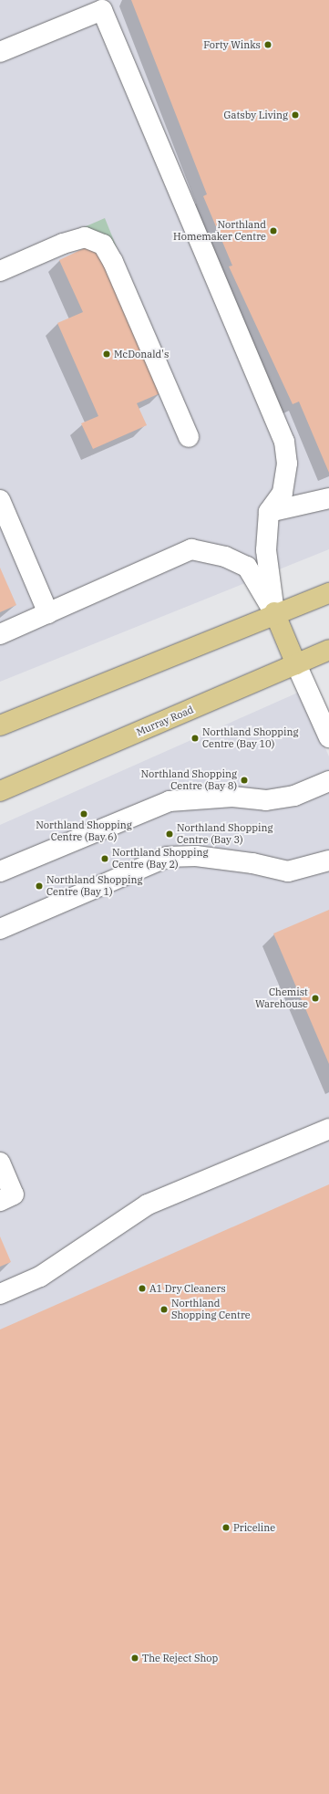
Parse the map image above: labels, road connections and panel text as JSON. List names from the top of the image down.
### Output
{
  "streets": {
    "main road": ["Murray Road"]
  },
  "places": [
    "Forty Winks",
    "Gatsby Living",
    "Northland Homemaker Centre",
    "McDonald's",
    "Northland Shopping Centre (Bay 10)",
    "Northland Shopping Centre (Bay 8)",
    "Northland Shopping Centre (Bay 6)",
    "Northland Shopping Centre (Bay 3)",
    "Northland Shopping Centre (Bay 2)",
    "Northland Shopping Centre (Bay 1)",
    "Chemist Warehouse",
    "A1 Dry Cleaners",
    "Northland Shopping Centre",
    "Priceline",
    "The Reject Shop"
  ]
}
